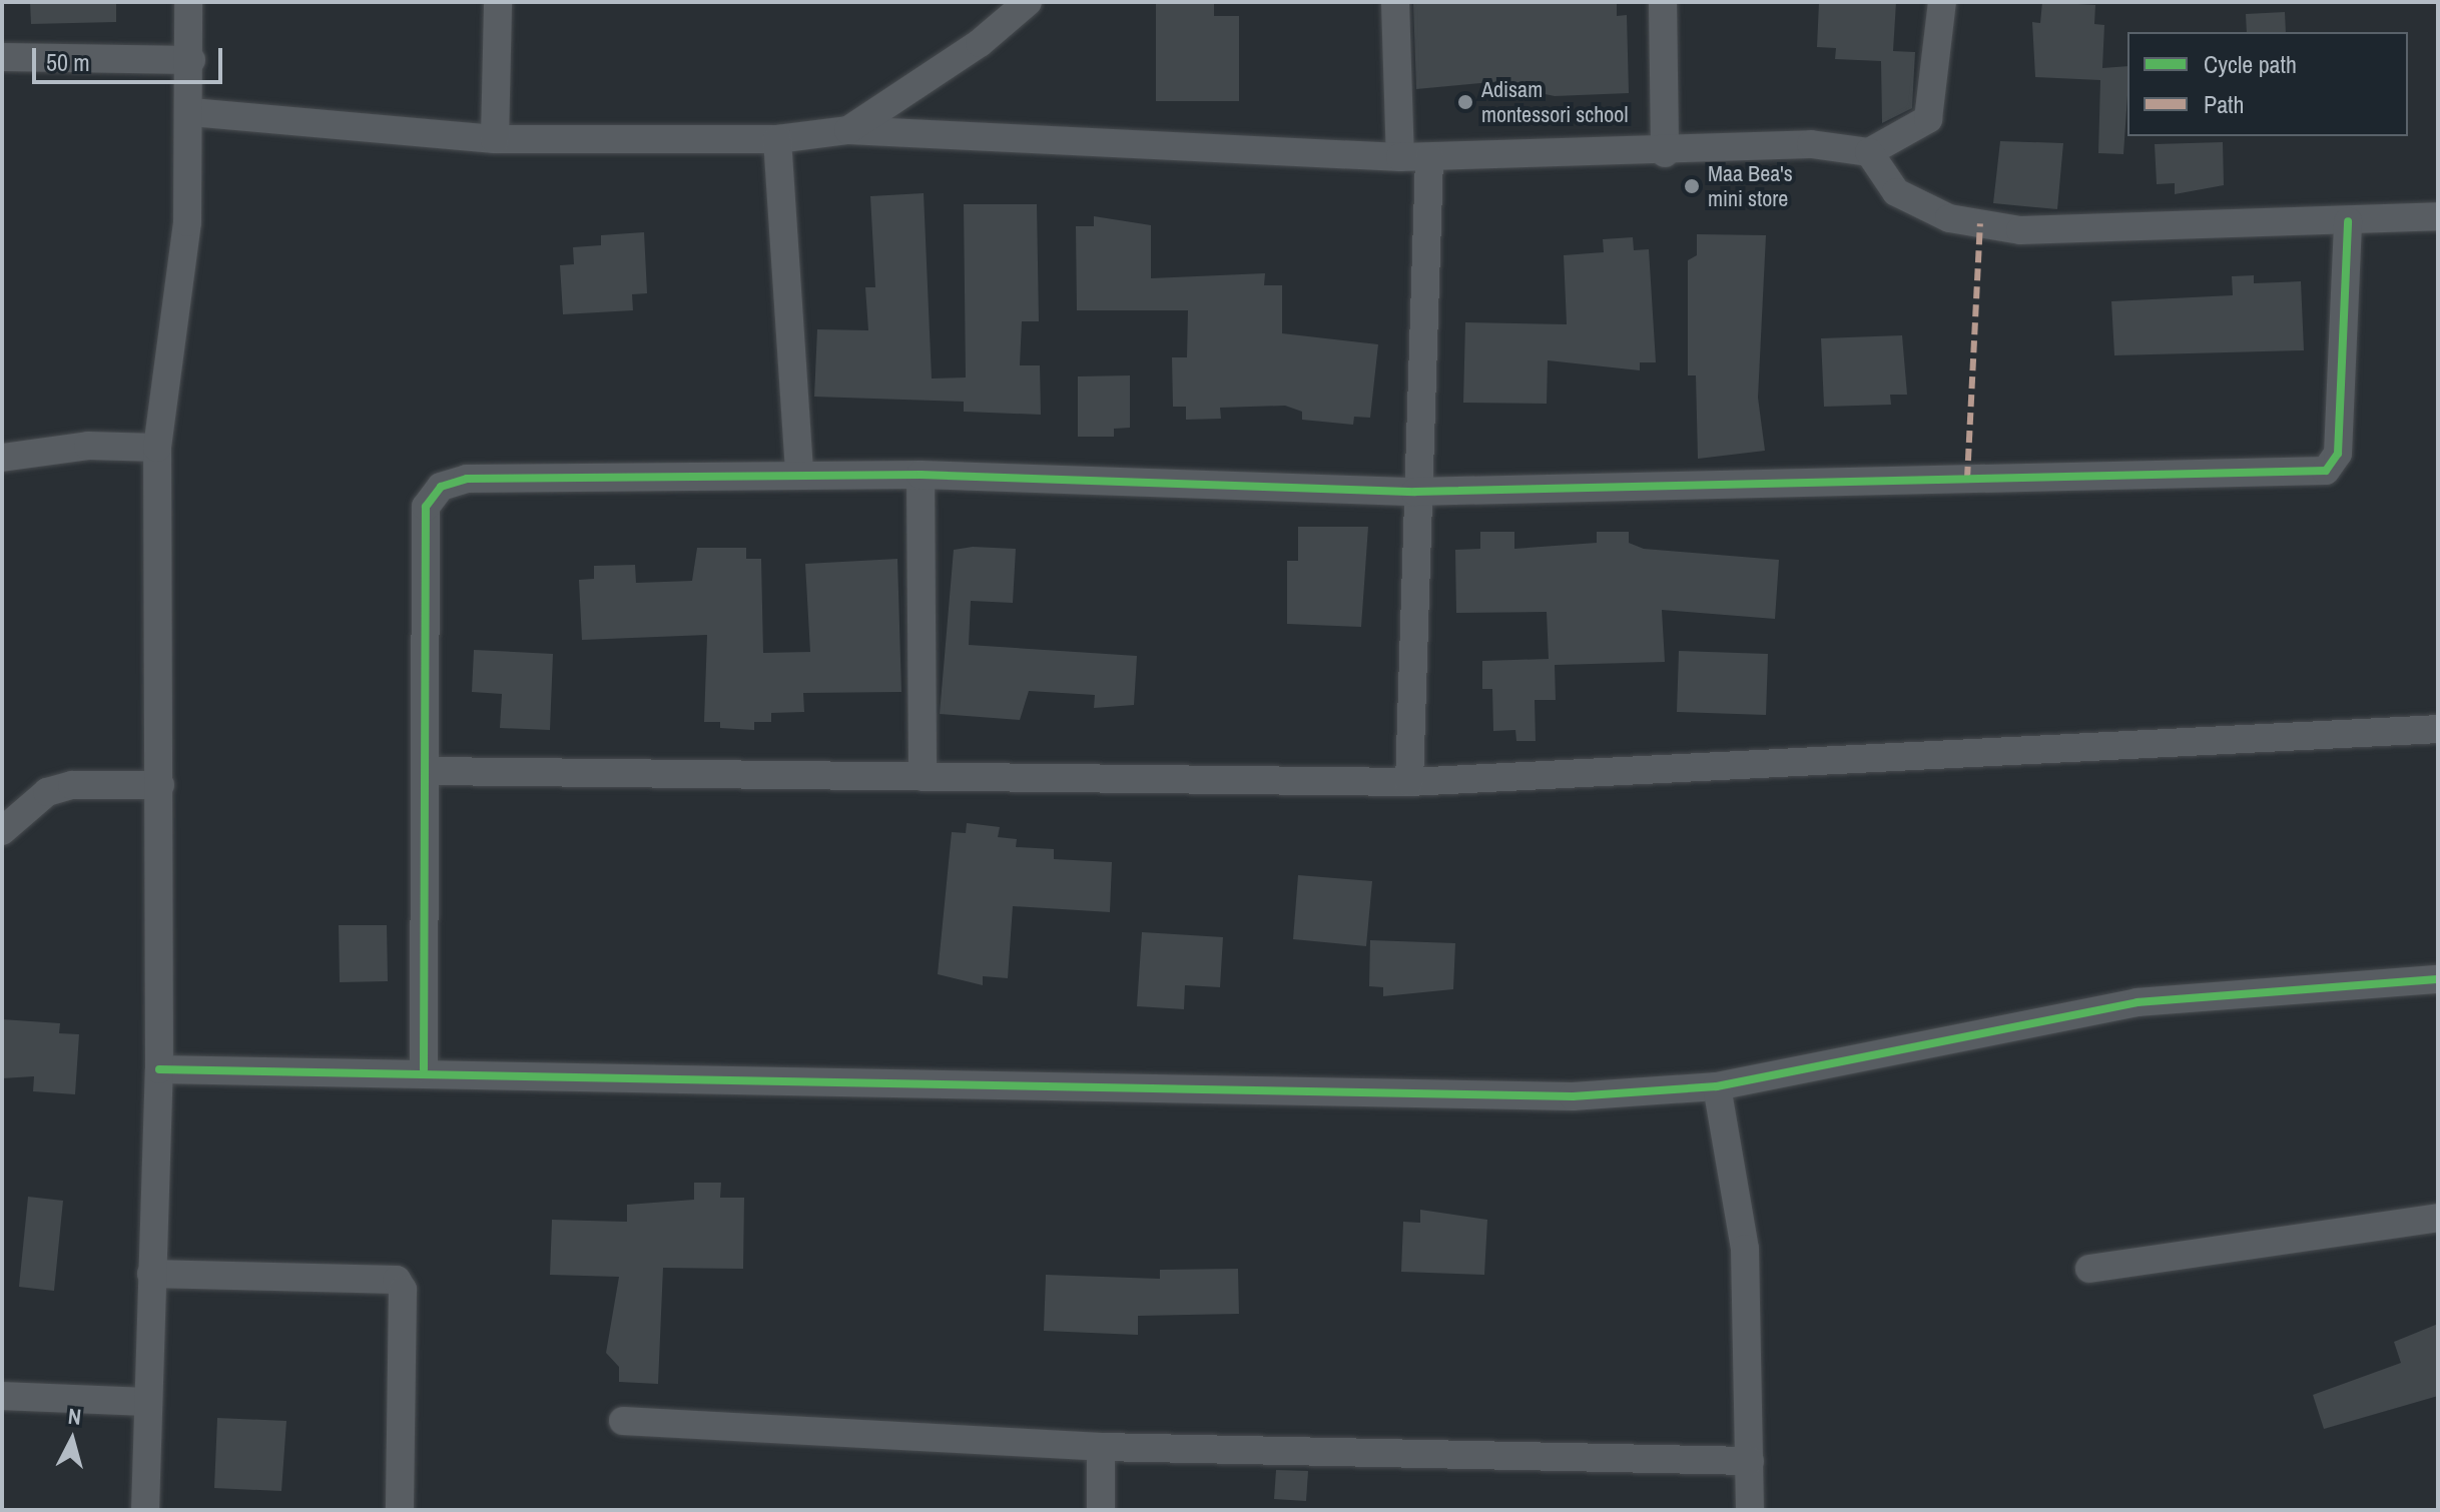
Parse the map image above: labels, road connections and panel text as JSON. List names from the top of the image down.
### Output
{
  "places": ["Adisam montessori school", "Maa Bea's mini store"],
  "legend": ["Cycle path", "Path"],
  "scale_bar": "50 m",
  "north": "top"
}
